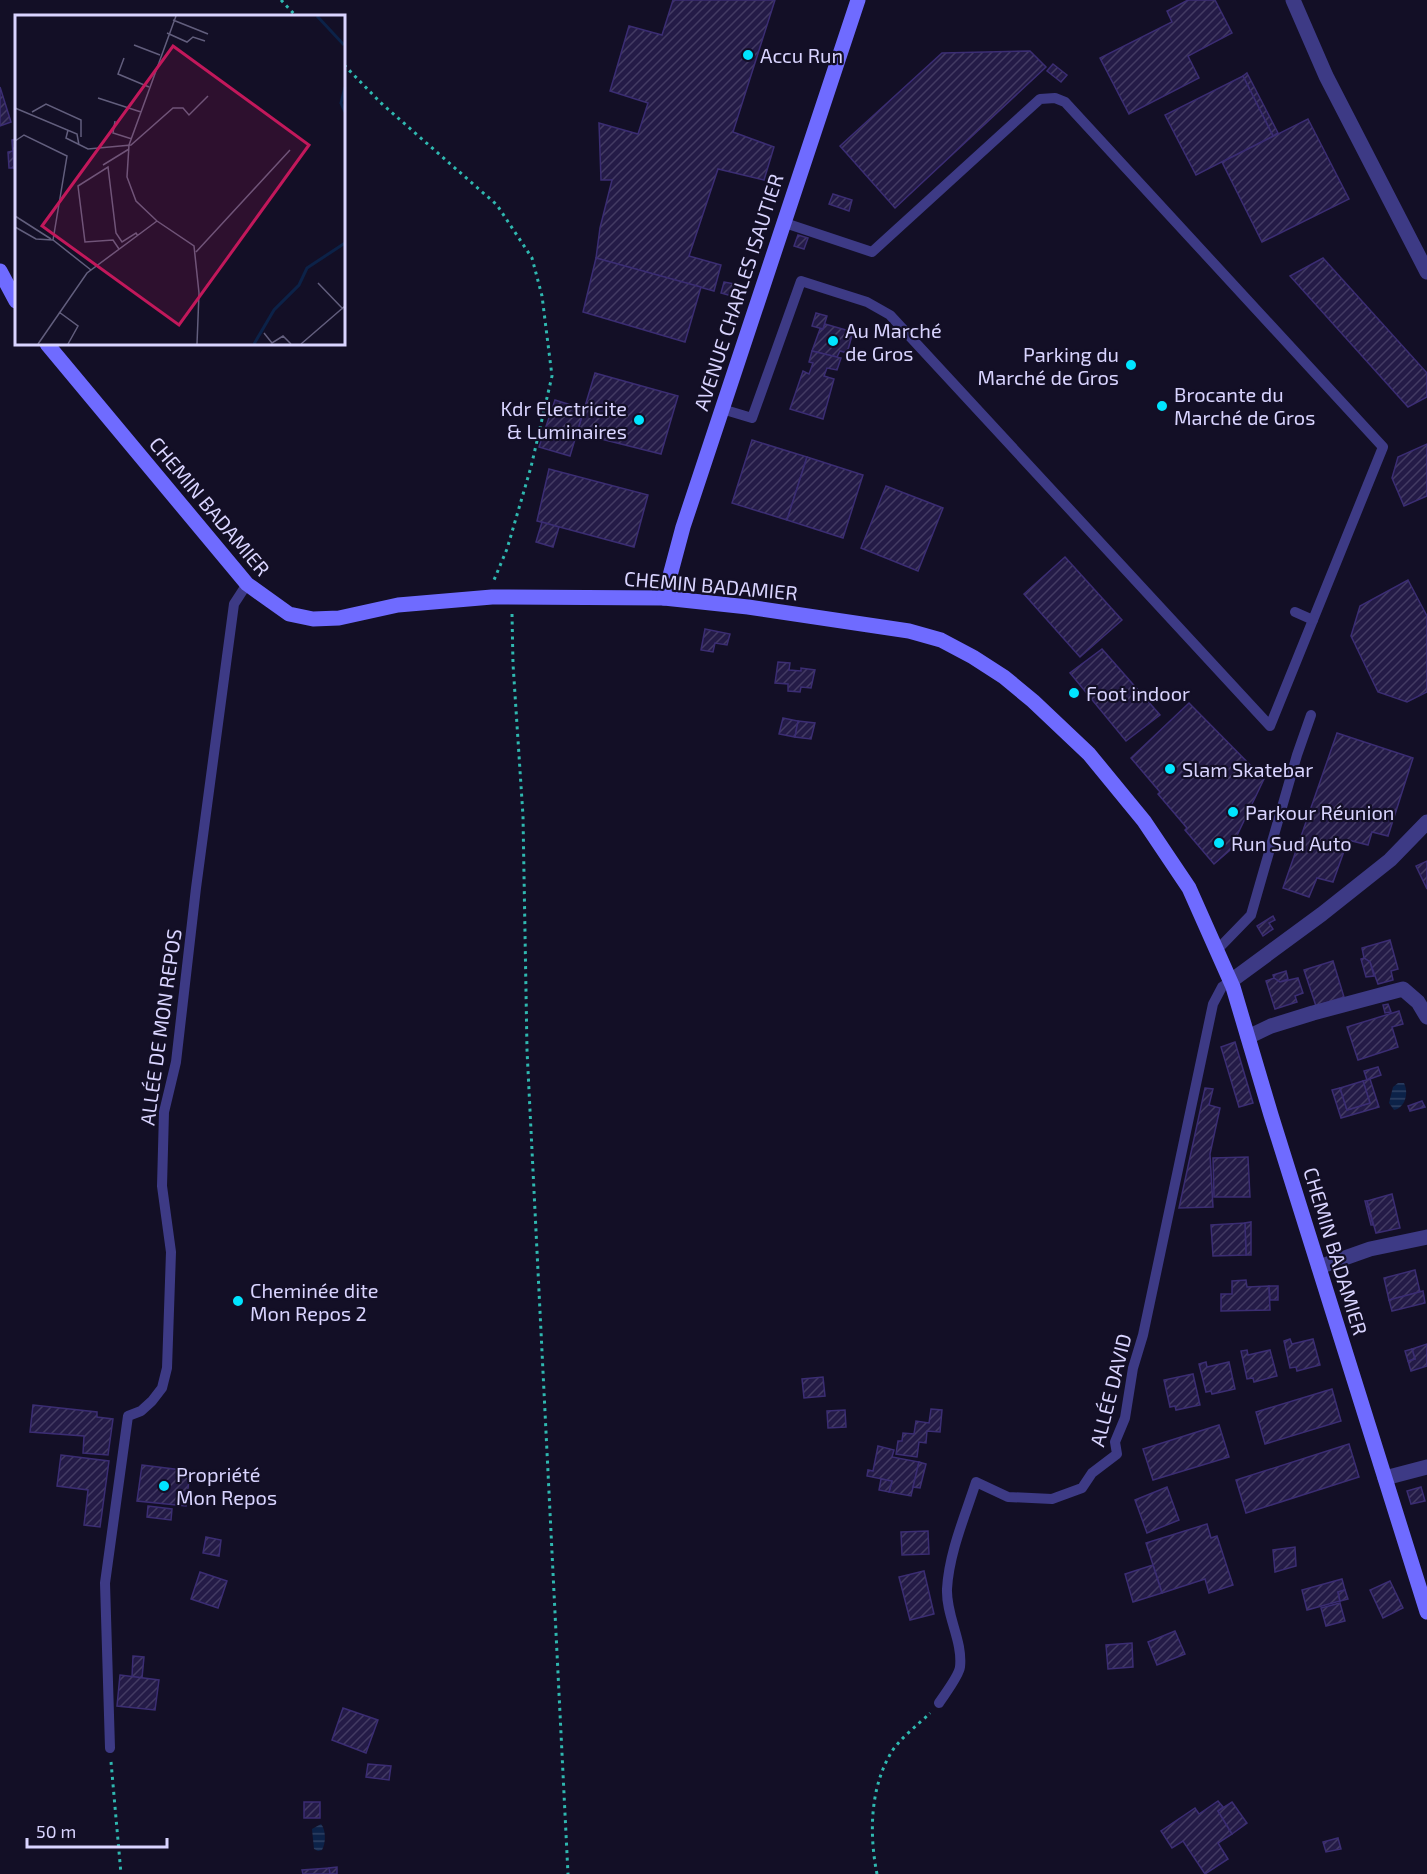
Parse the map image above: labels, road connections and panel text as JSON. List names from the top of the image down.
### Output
{
  "streets": {
    "street": ["AVENUE CHARLES ISAUTIER", "CHEMIN BADAMIER"],
    "lane": ["ALLÉE DE MON REPOS", "ALLÉE DAVID"]
  },
  "crossings": [
    ["AVENUE CHARLES ISAUTIER", "CHEMIN BADAMIER"],
    ["CHEMIN BADAMIER", "ALLÉE DE MON REPOS"],
    ["CHEMIN BADAMIER", "ALLÉE DAVID"]
  ],
  "places": [
    "Accu Run",
    "Au Marché de Gros",
    "Parking du Marché de Gros",
    "Brocante du Marché de Gros",
    "Kdr Electricite & Luminaires",
    "Foot indoor",
    "Slam Skatebar",
    "Parkour Réunion",
    "Run Sud Auto",
    "Cheminée dite Mon Repos 2",
    "Propriété Mon Repos"
  ],
  "scale_bar": "50 m"
}
